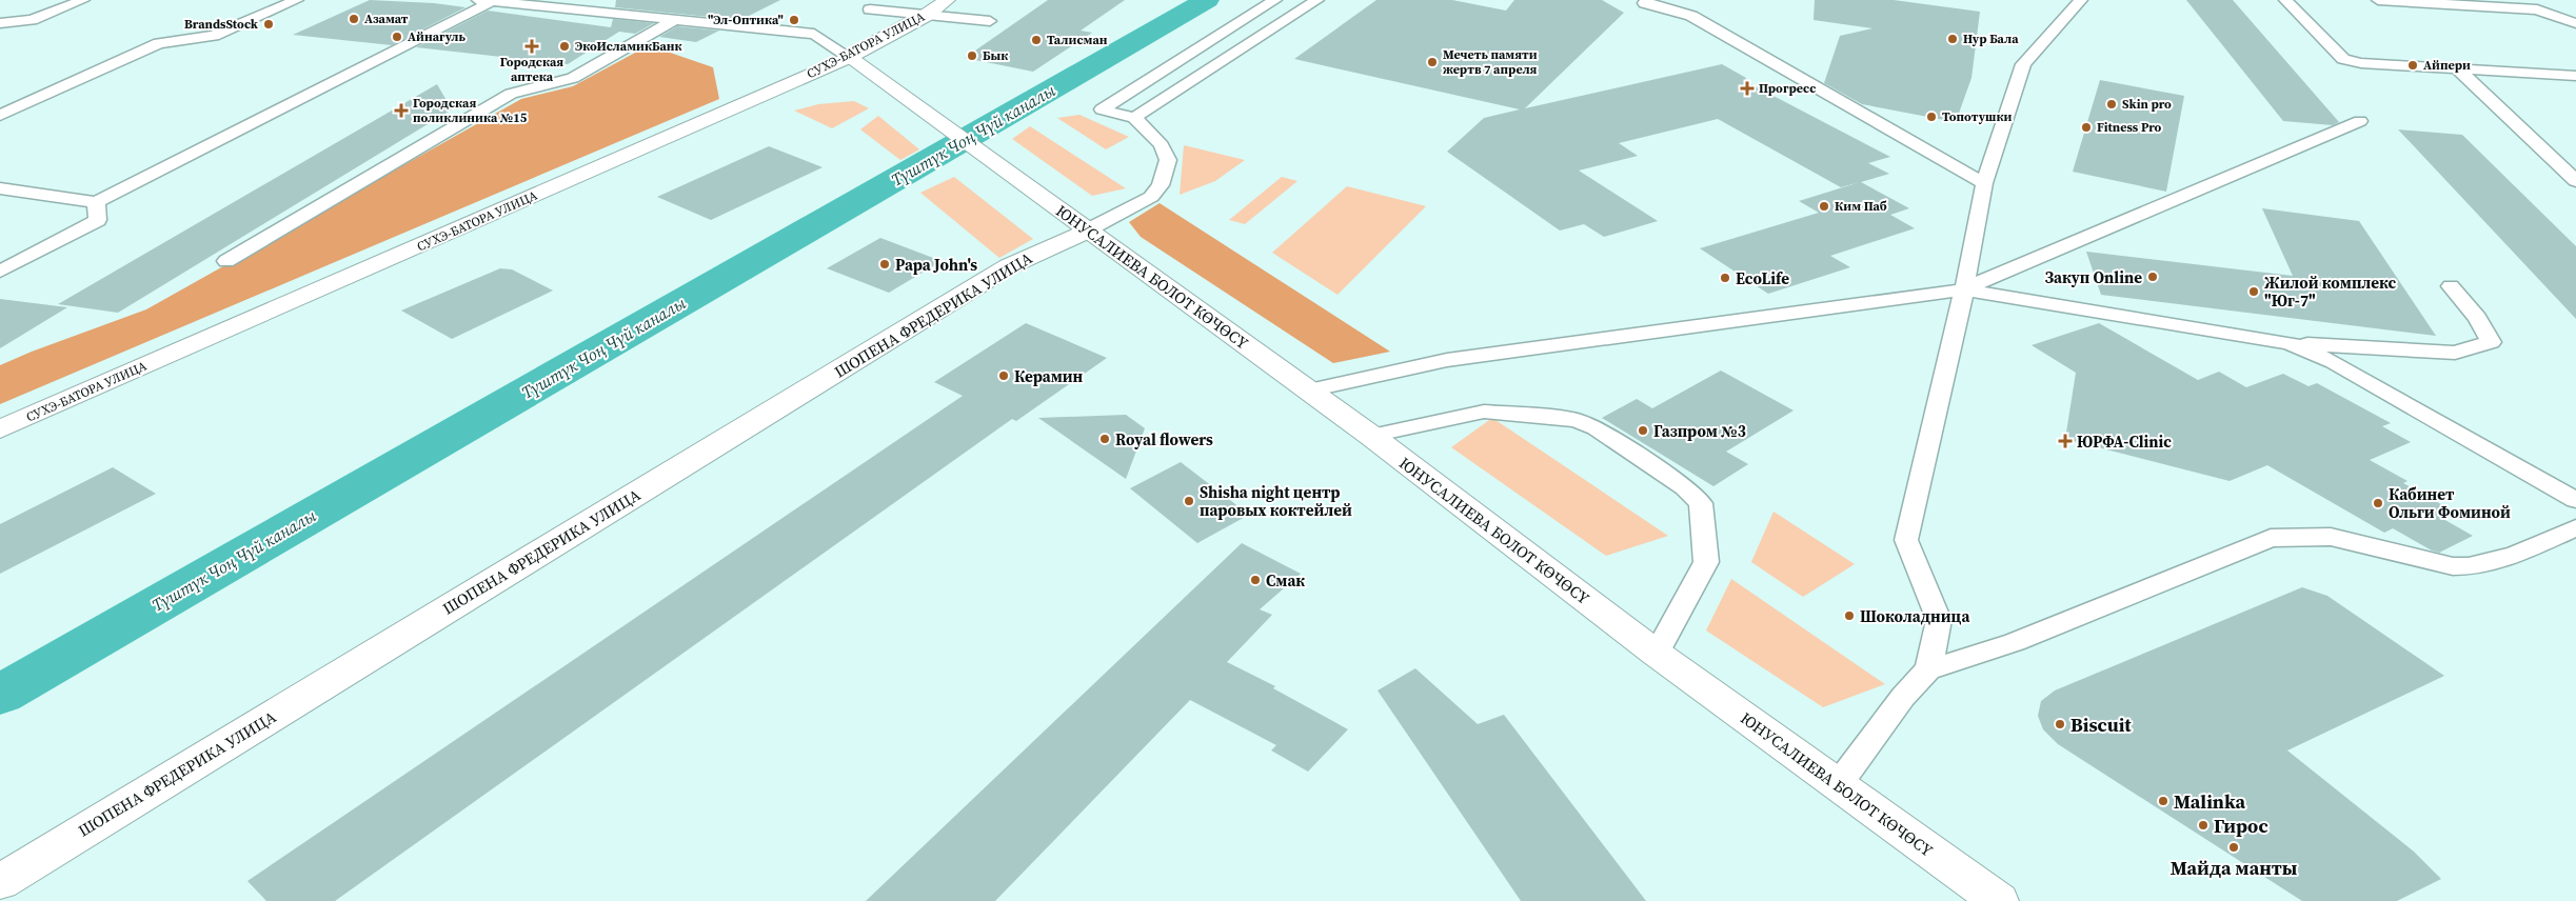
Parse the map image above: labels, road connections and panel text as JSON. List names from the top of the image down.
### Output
{
  "streets": {
    "main road": ["СУХЭ-БАТОРА УЛИЦА", "ЮНУСАЛИЕВА БОЛОТ КӨЧӨСҮ", "ШОПЕНА ФРЕДЕРИКА УЛИЦА"]
  },
  "crossings": [
    ["СУХЭ-БАТОРА УЛИЦА", "ЮНУСАЛИЕВА БОЛОТ КӨЧӨСҮ"],
    ["ЮНУСАЛИЕВА БОЛОТ КӨЧӨСҮ", "ШОПЕНА ФРЕДЕРИКА УЛИЦА"]
  ],
  "water": ["Түштүк Чоң Чүй каналы"],
  "places": {
    "other": [
      "Азамат",
      "\"Эл-Оптика\"",
      "BrandsStock",
      "Айнагуль",
      "Нур Бала",
      "Талисман",
      "ЭкоИсламикБанк",
      "Бык",
      "Мечеть памяти жертв 7 апреля",
      "Айпери",
      "Skin pro",
      "Топотушки",
      "Fitness Pro",
      "Ким Паб",
      "Papa John's",
      "Закуп Online",
      "EcoLife",
      "Жилой комплекс \"Юг-7\"",
      "Керамин",
      "Газпром №3",
      "Royal flowers",
      "Shisha night центр паровых коктейлей",
      "Кабинет Ольги Фоминой",
      "Смак",
      "Шоколадница",
      "Biscuit",
      "Malinka",
      "Гирос",
      "Майда манты"
    ],
    "health": [
      "Городская аптека",
      "Прогресс",
      "Городская поликлиника №15",
      "ЮРФА-Clinic"
    ]
  }
}
